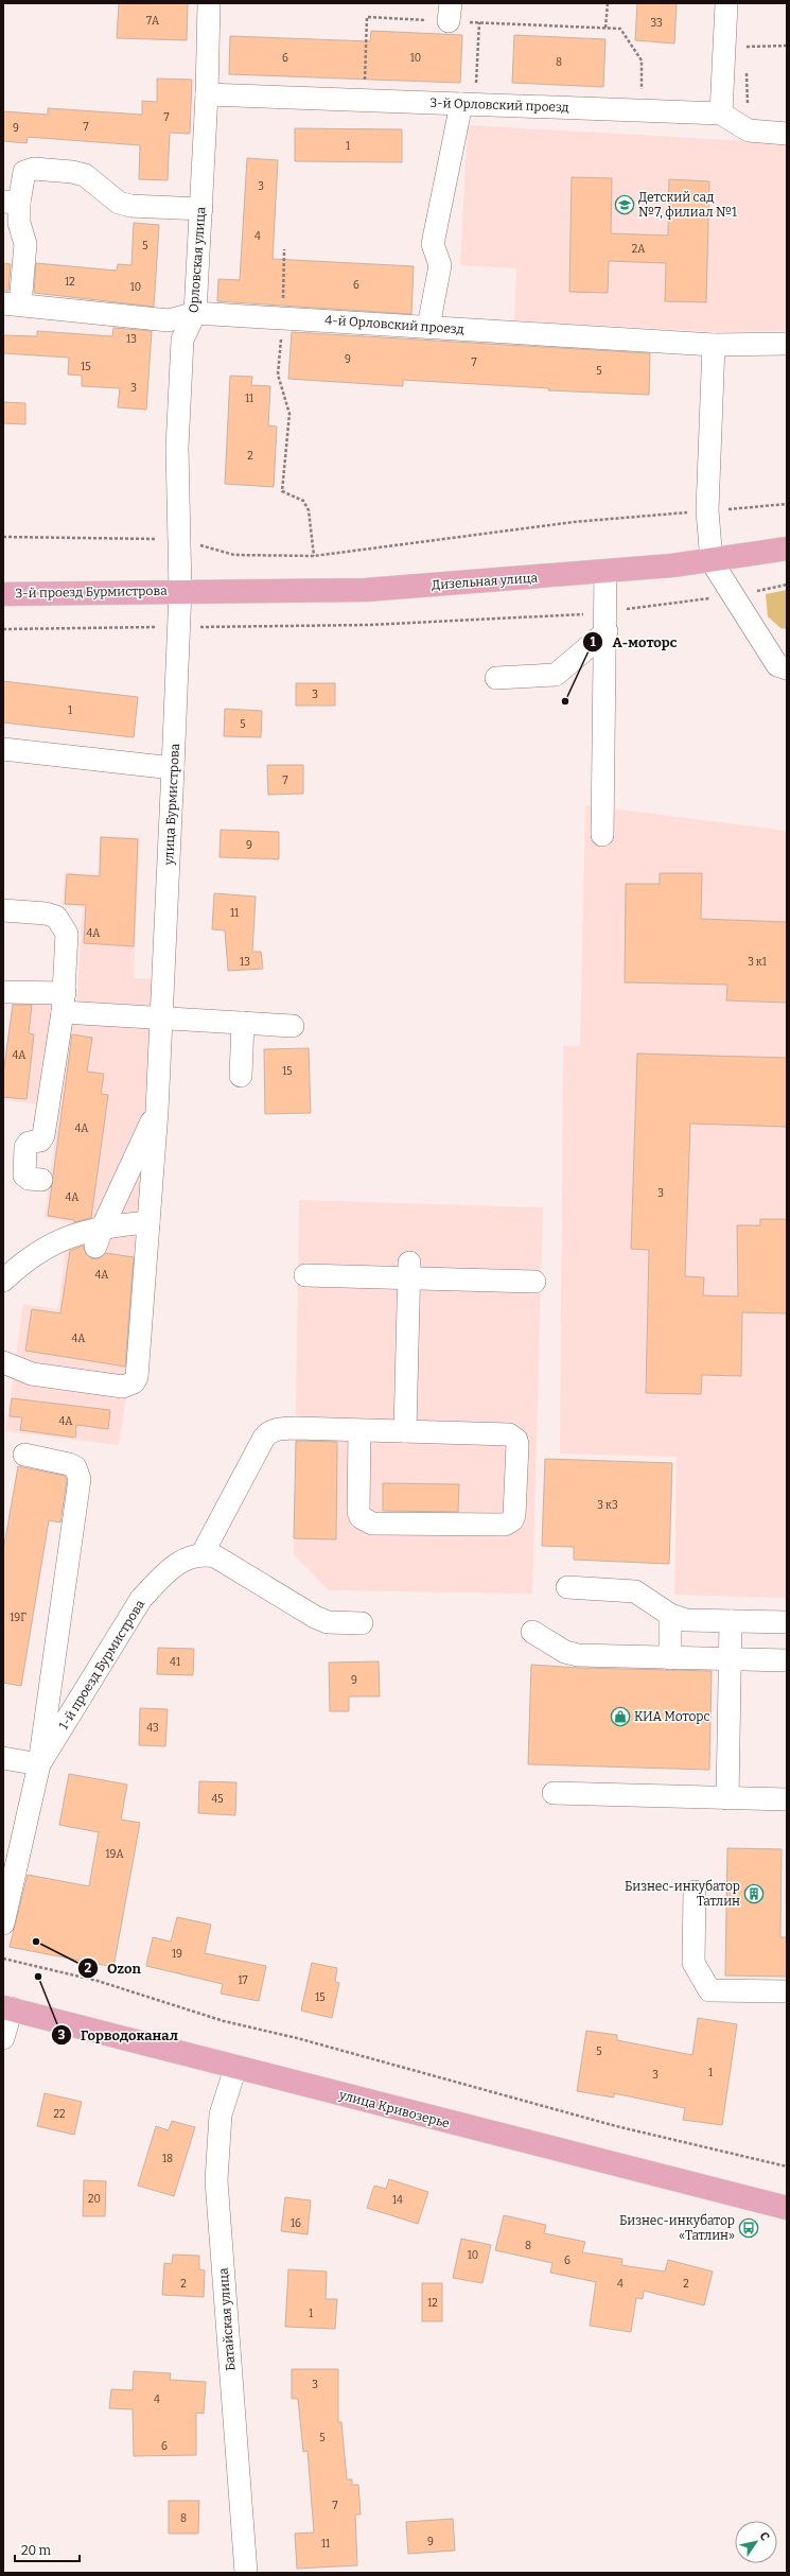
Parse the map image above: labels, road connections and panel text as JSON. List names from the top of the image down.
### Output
{
  "streets": {
    "main road": ["Дизельная улица", "3-й проезд Бурмистрова", "улица Кривозерье"],
    "street": [
      "3-й Орловский проезд",
      "Орловская улица",
      "4-й Орловский проезд",
      "улица Бурмистрова",
      "1-й проезд Бурмистрова",
      "Батайская улица"
    ]
  },
  "crossings": [
    ["3-й Орловский проезд", "Орловская улица"],
    ["Орловская улица", "4-й Орловский проезд"],
    ["Орловская улица", "Дизельная улица"],
    ["Орловская улица", "3-й проезд Бурмистрова"],
    ["Орловская улица", "улица Бурмистрова"],
    ["Дизельная улица", "3-й проезд Бурмистрова"],
    ["Дизельная улица", "улица Бурмистрова"],
    ["3-й проезд Бурмистрова", "улица Бурмистрова"],
    ["улица Кривозерье", "Батайская улица"]
  ],
  "places": {
    "school or university": ["Детский сад №7, филиал №1"],
    "other": ["А-моторс", "Ozon", "Горводоканал"],
    "shop": ["КИА Моторс"],
    "building": ["Бизнес-инкубатор Татлин"],
    "bus stop": ["Бизнес-инкубатор «Татлин»"]
  },
  "house_numbers": [
    "7А",
    "33",
    "6",
    "10",
    "8",
    "7",
    "7",
    "9",
    "1",
    "3",
    "4",
    "5",
    "2А",
    "12",
    "6",
    "10",
    "13",
    "9",
    "7",
    "15",
    "5",
    "3",
    "11",
    "2",
    "3",
    "1",
    "5",
    "7",
    "9",
    "11",
    "4А",
    "13",
    "3 к1",
    "4А",
    "15",
    "4А",
    "3",
    "4А",
    "4А",
    "4А",
    "4А",
    "3 к3",
    "19Г",
    "41",
    "9",
    "43",
    "45",
    "19А",
    "19",
    "17",
    "15",
    "5",
    "1",
    "3",
    "22",
    "18",
    "20",
    "14",
    "16",
    "8",
    "10",
    "6",
    "2",
    "4",
    "2",
    "12",
    "1",
    "3",
    "4",
    "5",
    "6",
    "7",
    "8",
    "9",
    "11"
  ],
  "scale_bar": "20 m",
  "north": "top right"
}
